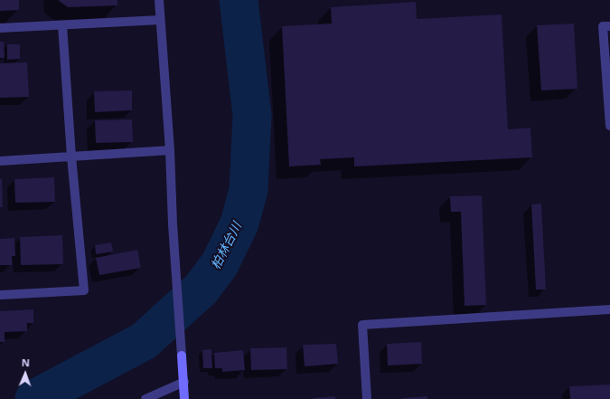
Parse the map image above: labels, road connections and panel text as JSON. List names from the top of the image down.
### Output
{
  "water": ["柏林台川"],
  "north": "top"
}
